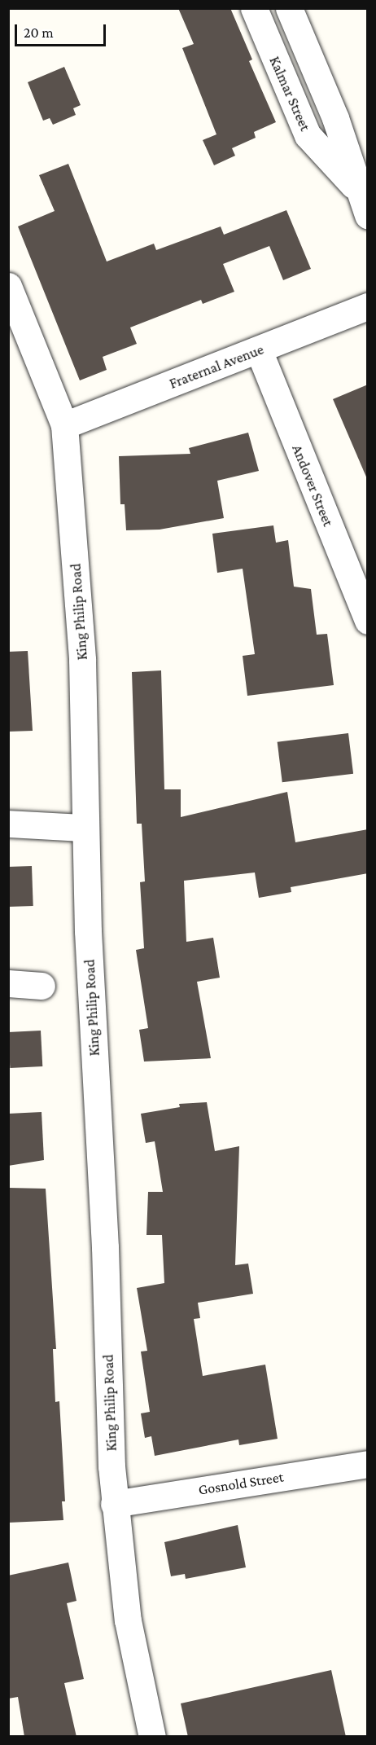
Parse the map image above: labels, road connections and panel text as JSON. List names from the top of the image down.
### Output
{
  "streets": {
    "street": [
      "Kalmar Street",
      "Fraternal Avenue",
      "Andover Street",
      "King Philip Road",
      "Gosnold Street"
    ]
  },
  "crossings": [
    ["Fraternal Avenue", "Andover Street"],
    ["Fraternal Avenue", "King Philip Road"],
    ["King Philip Road", "Gosnold Street"]
  ],
  "scale_bar": "20 m"
}
